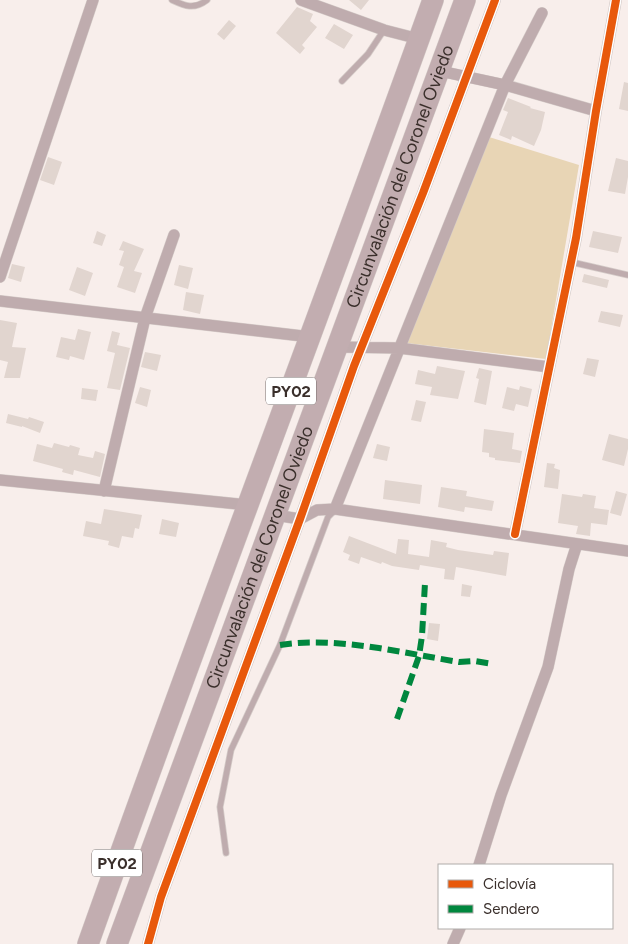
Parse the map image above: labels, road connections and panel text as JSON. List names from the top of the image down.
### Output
{
  "streets": {
    "highway": ["Circunvalación del Coronel Oviedo", "PY02"]
  },
  "legend": ["Ciclovía", "Sendero"]
}
